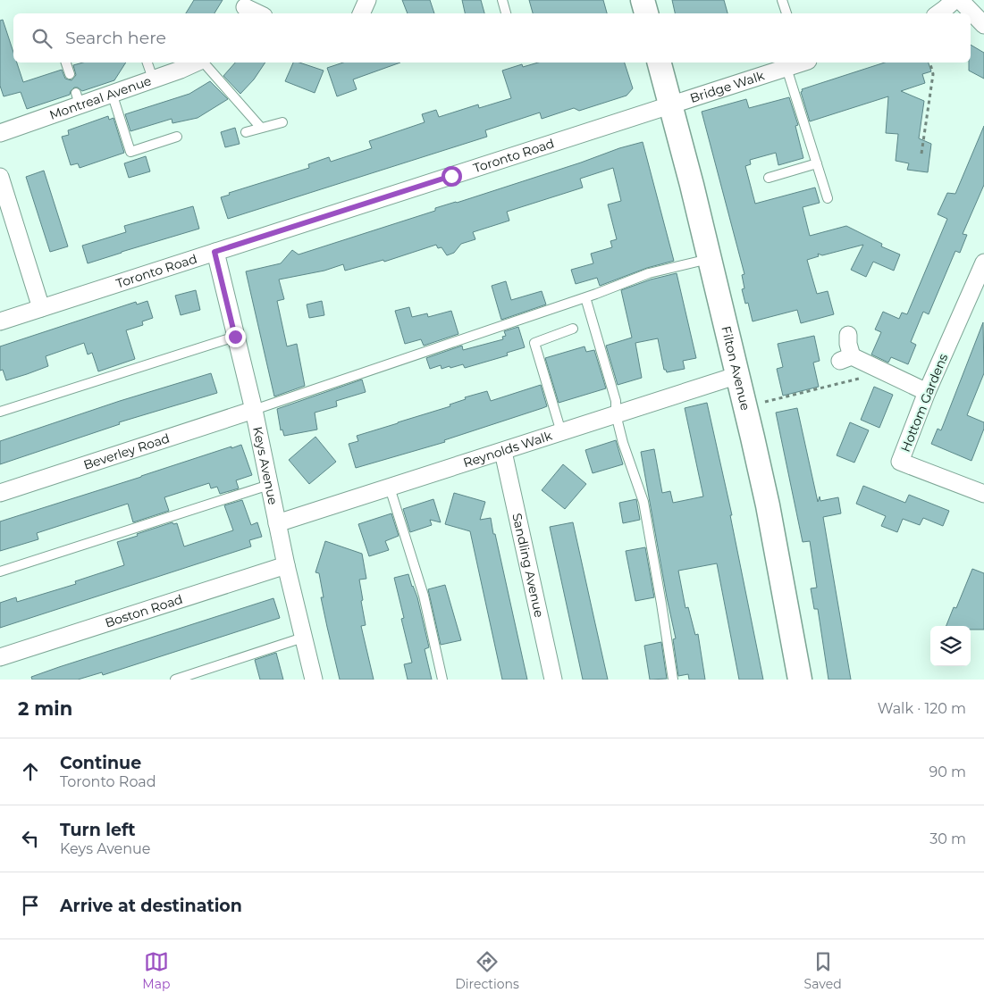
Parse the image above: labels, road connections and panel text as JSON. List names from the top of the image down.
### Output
{
  "streets": {
    "street": [
      "Bridge Walk",
      "Montreal Avenue",
      "Toronto Road",
      "Filton Avenue",
      "Hottom Gardens",
      "Reynolds Walk",
      "Beverley Road",
      "Keys Avenue",
      "Sandling Avenue",
      "Boston Road"
    ]
  },
  "crossings": [
    ["Bridge Walk", "Toronto Road"],
    ["Bridge Walk", "Filton Avenue"],
    ["Toronto Road", "Filton Avenue"],
    ["Toronto Road", "Keys Avenue"],
    ["Filton Avenue", "Reynolds Walk"],
    ["Reynolds Walk", "Keys Avenue"],
    ["Reynolds Walk", "Sandling Avenue"],
    ["Beverley Road", "Keys Avenue"],
    ["Keys Avenue", "Boston Road"]
  ],
  "page": {
    "search": "Search here",
    "heading": ["2 min", "Walk · 120 m"],
    "list": [
      ["Continue", "Toronto Road", "90 m"],
      ["Turn left", "Keys Avenue", "30 m"],
      "Arrive at destination"
    ],
    "nav": ["Map", "Directions", "Saved"]
  }
}
